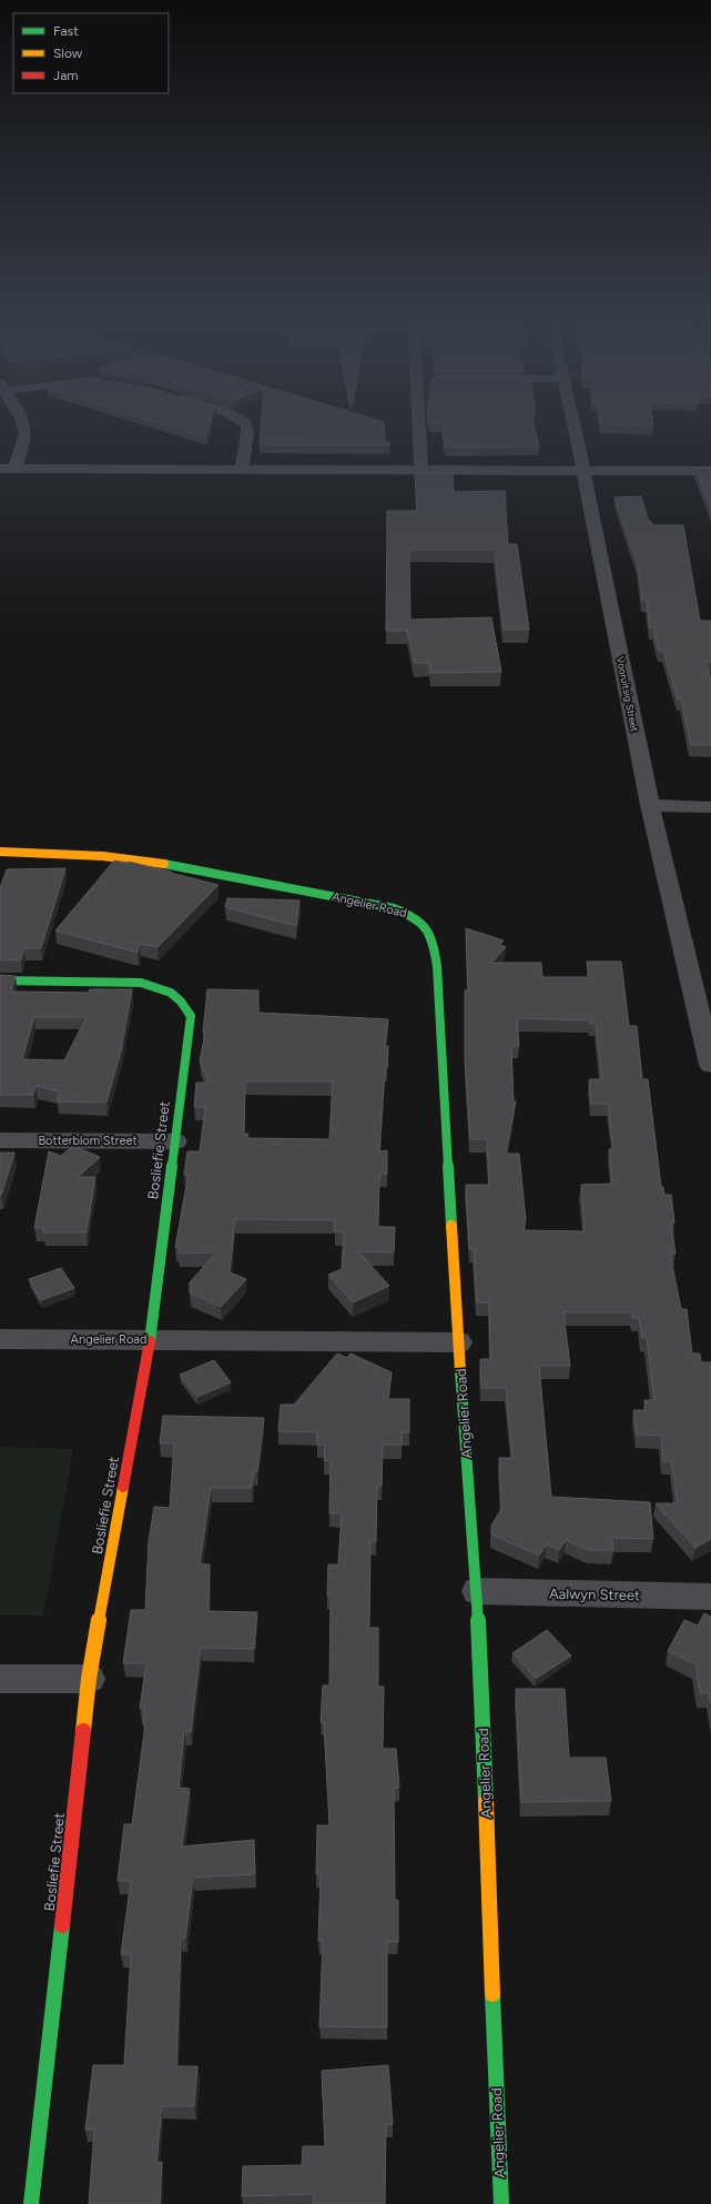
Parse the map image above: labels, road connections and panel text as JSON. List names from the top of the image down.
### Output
{
  "streets": {
    "street": [
      "Vooruitsig Street",
      "Angelier Road",
      "Botterblom Street",
      "Bosliefie Street",
      "Aalwyn Street"
    ]
  },
  "crossings": [
    ["Angelier Road", "Bosliefie Street"],
    ["Angelier Road", "Aalwyn Street"],
    ["Botterblom Street", "Bosliefie Street"]
  ],
  "legend": ["Fast", "Slow", "Jam"]
}
